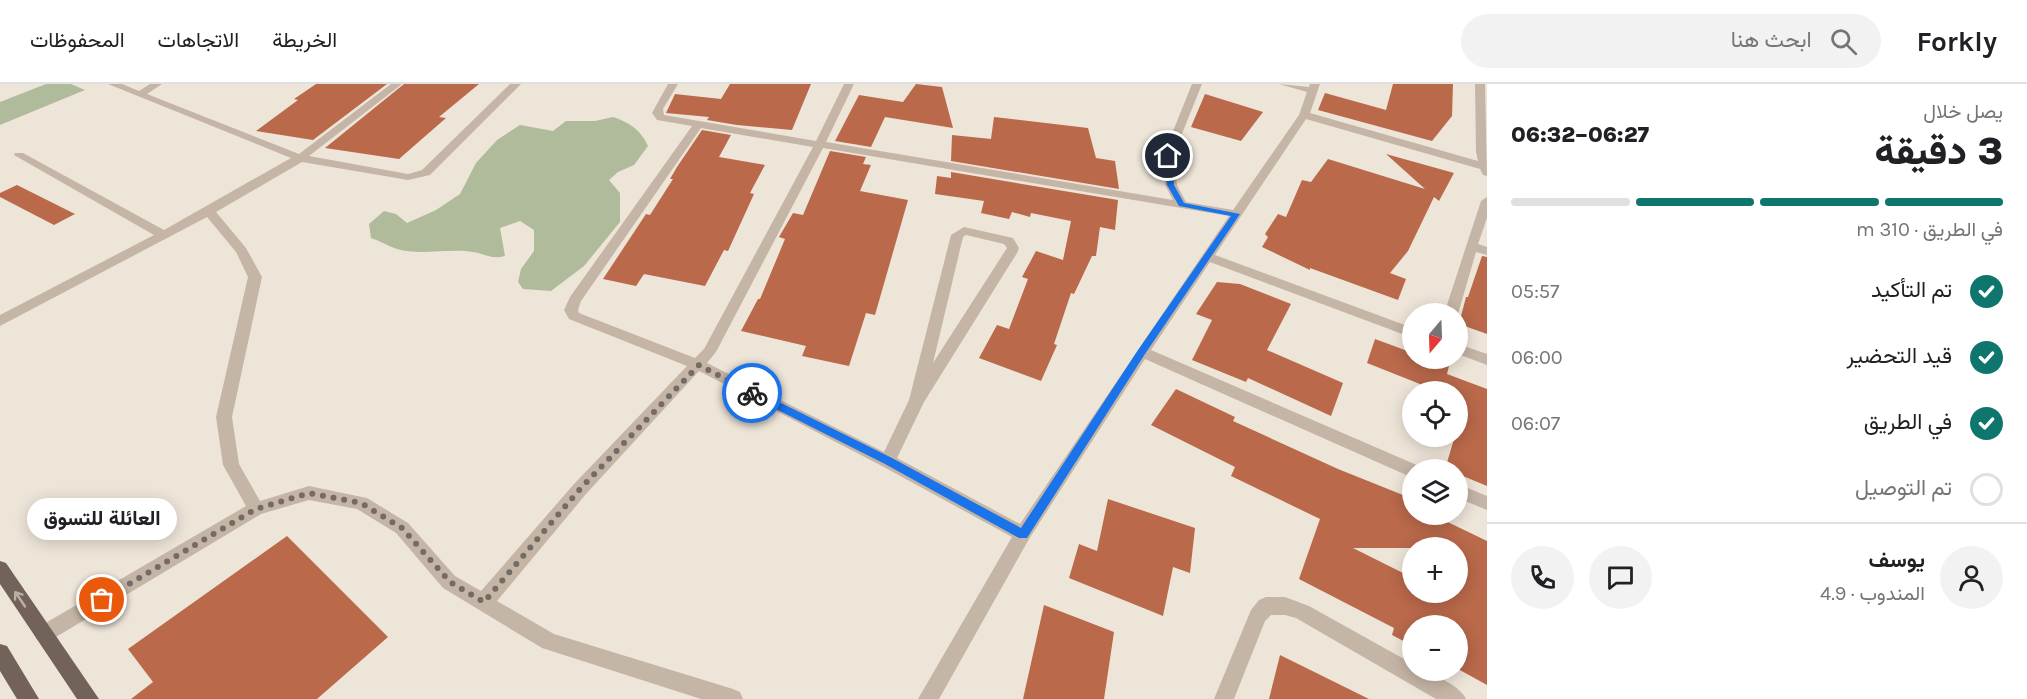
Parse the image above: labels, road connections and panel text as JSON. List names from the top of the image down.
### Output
{
  "places": ["العائلة للتسوق"],
  "north": "bottom",
  "page": {
    "header": "Forkly",
    "search": "ابحث هنا",
    "nav": ["الخريطة", "الاتجاهات", "المحفوظات"],
    "heading": ["3 دقيقة", "يصل خلال", "06:27–06:32"],
    "panel": ["يوسف", "المندوب · 4.9"],
    "bar": "في الطريق · 310 m",
    "list": [
      ["تم التأكيد", "05:57"],
      ["قيد التحضير", "06:00"],
      ["في الطريق", "06:07"],
      "تم التوصيل"
    ],
    "map_buttons": ["+", "−"],
    "bubble": "العائلة للتسوق"
  }
}
